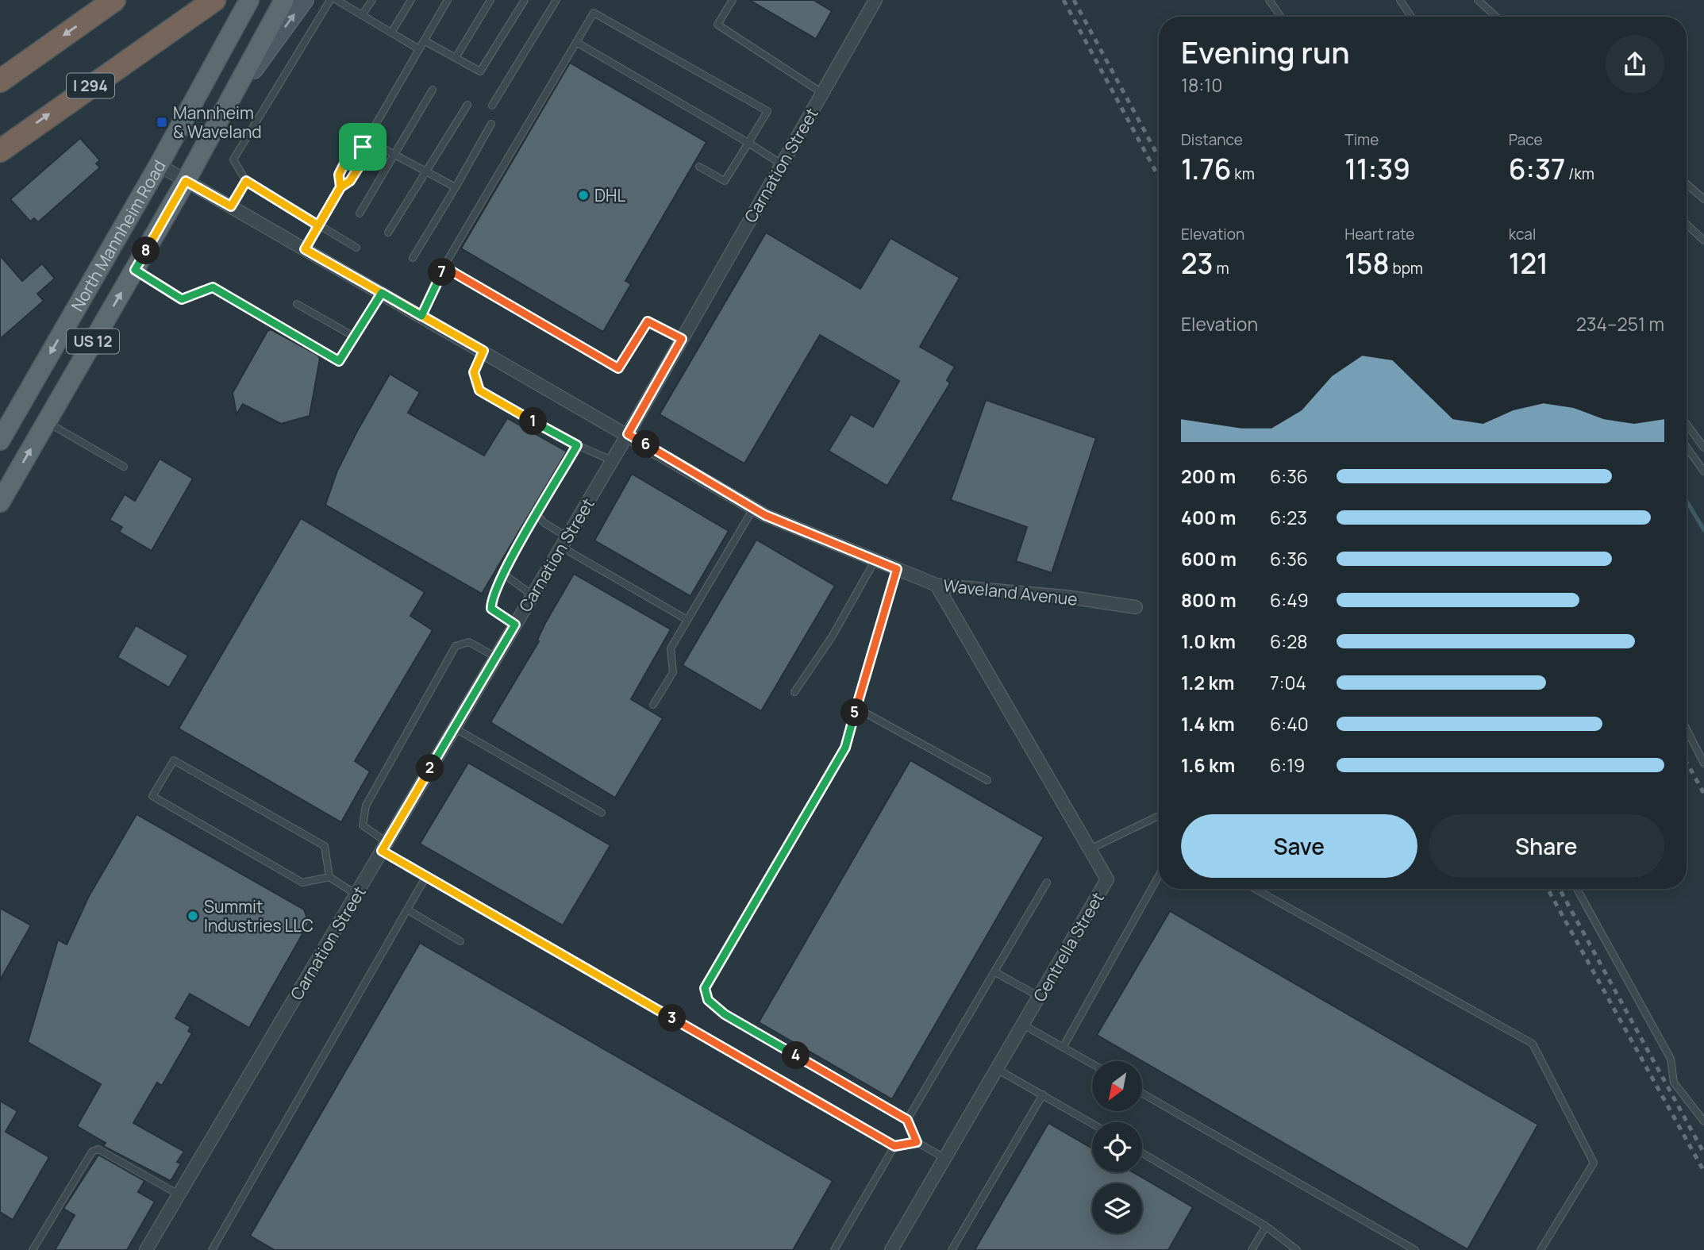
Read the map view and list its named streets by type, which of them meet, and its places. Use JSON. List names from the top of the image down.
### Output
{
  "streets": {
    "highway": ["I 294"],
    "main road": ["North Mannheim Road", "US 12"],
    "street": ["Carnation Street", "Waveland Avenue", "Centrella Street"]
  },
  "crossings": [
    ["Carnation Street", "Waveland Avenue"],
    ["North Mannheim Road", "Waveland Avenue"],
    ["Waveland Avenue", "Centrella Street"]
  ],
  "places": {
    "transit": ["Mannheim & Waveland"],
    "other": ["DHL", "Summit Industries LLC"]
  },
  "north": "bottom left",
  "page": {
    "heading": ["Evening run", "18:10"],
    "stats": [
      ["Distance", "1.76 km"],
      ["Time", "11:39"],
      ["Pace", "6:37 /km"],
      ["Elevation", "23 m"],
      ["Heart rate", "158 bpm"],
      ["kcal", "121"]
    ],
    "pins": [
      "8",
      "7",
      "1",
      "6",
      "5",
      "2",
      "3",
      "4"
    ],
    "chart": ["Elevation", "234–251 m"],
    "list": [
      {
        "name": "200 m",
        "note": "6:36"
      },
      {
        "name": "400 m",
        "note": "6:23"
      },
      {
        "name": "600 m",
        "note": "6:36"
      },
      {
        "name": "800 m",
        "note": "6:49"
      },
      {
        "name": "1.0 km",
        "note": "6:28"
      },
      {
        "name": "1.2 km",
        "note": "7:04"
      },
      {
        "name": "1.4 km",
        "note": "6:40"
      },
      {
        "name": "1.6 km",
        "note": "6:19"
      }
    ],
    "buttons": ["Save", "Share"]
  }
}
